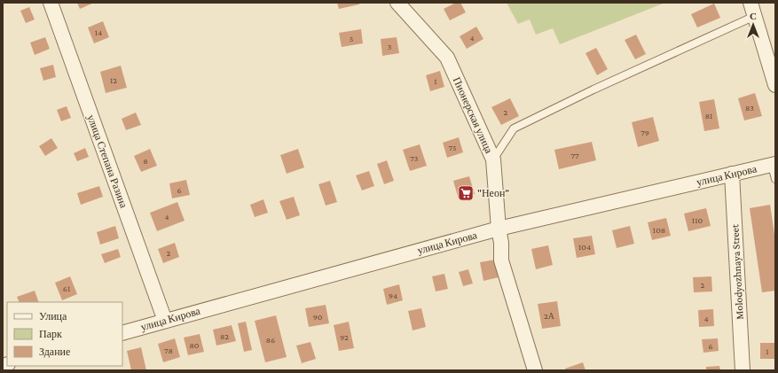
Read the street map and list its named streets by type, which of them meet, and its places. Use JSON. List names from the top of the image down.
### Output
{
  "streets": {
    "street": [
      "Пионерская улица",
      "улица Степана Разина",
      "улица Кирова",
      "Molodyozhnaya Street"
    ]
  },
  "crossings": [
    ["Пионерская улица", "улица Кирова"],
    ["улица Степана Разина", "улица Кирова"],
    ["улица Кирова", "Molodyozhnaya Street"]
  ],
  "places": {
    "supermarket": ["\"Неон\""]
  },
  "house_numbers": [
    "14",
    "4",
    "5",
    "3",
    "12",
    "1",
    "83",
    "2",
    "81",
    "79",
    "75",
    "77",
    "73",
    "8",
    "6",
    "4",
    "110",
    "108",
    "104",
    "2",
    "2",
    "61",
    "94",
    "2А",
    "90",
    "4",
    "82",
    "92",
    "86",
    "80",
    "6",
    "78",
    "1"
  ],
  "legend": ["Улица", "Парк", "Здание"],
  "north": "top"
}
